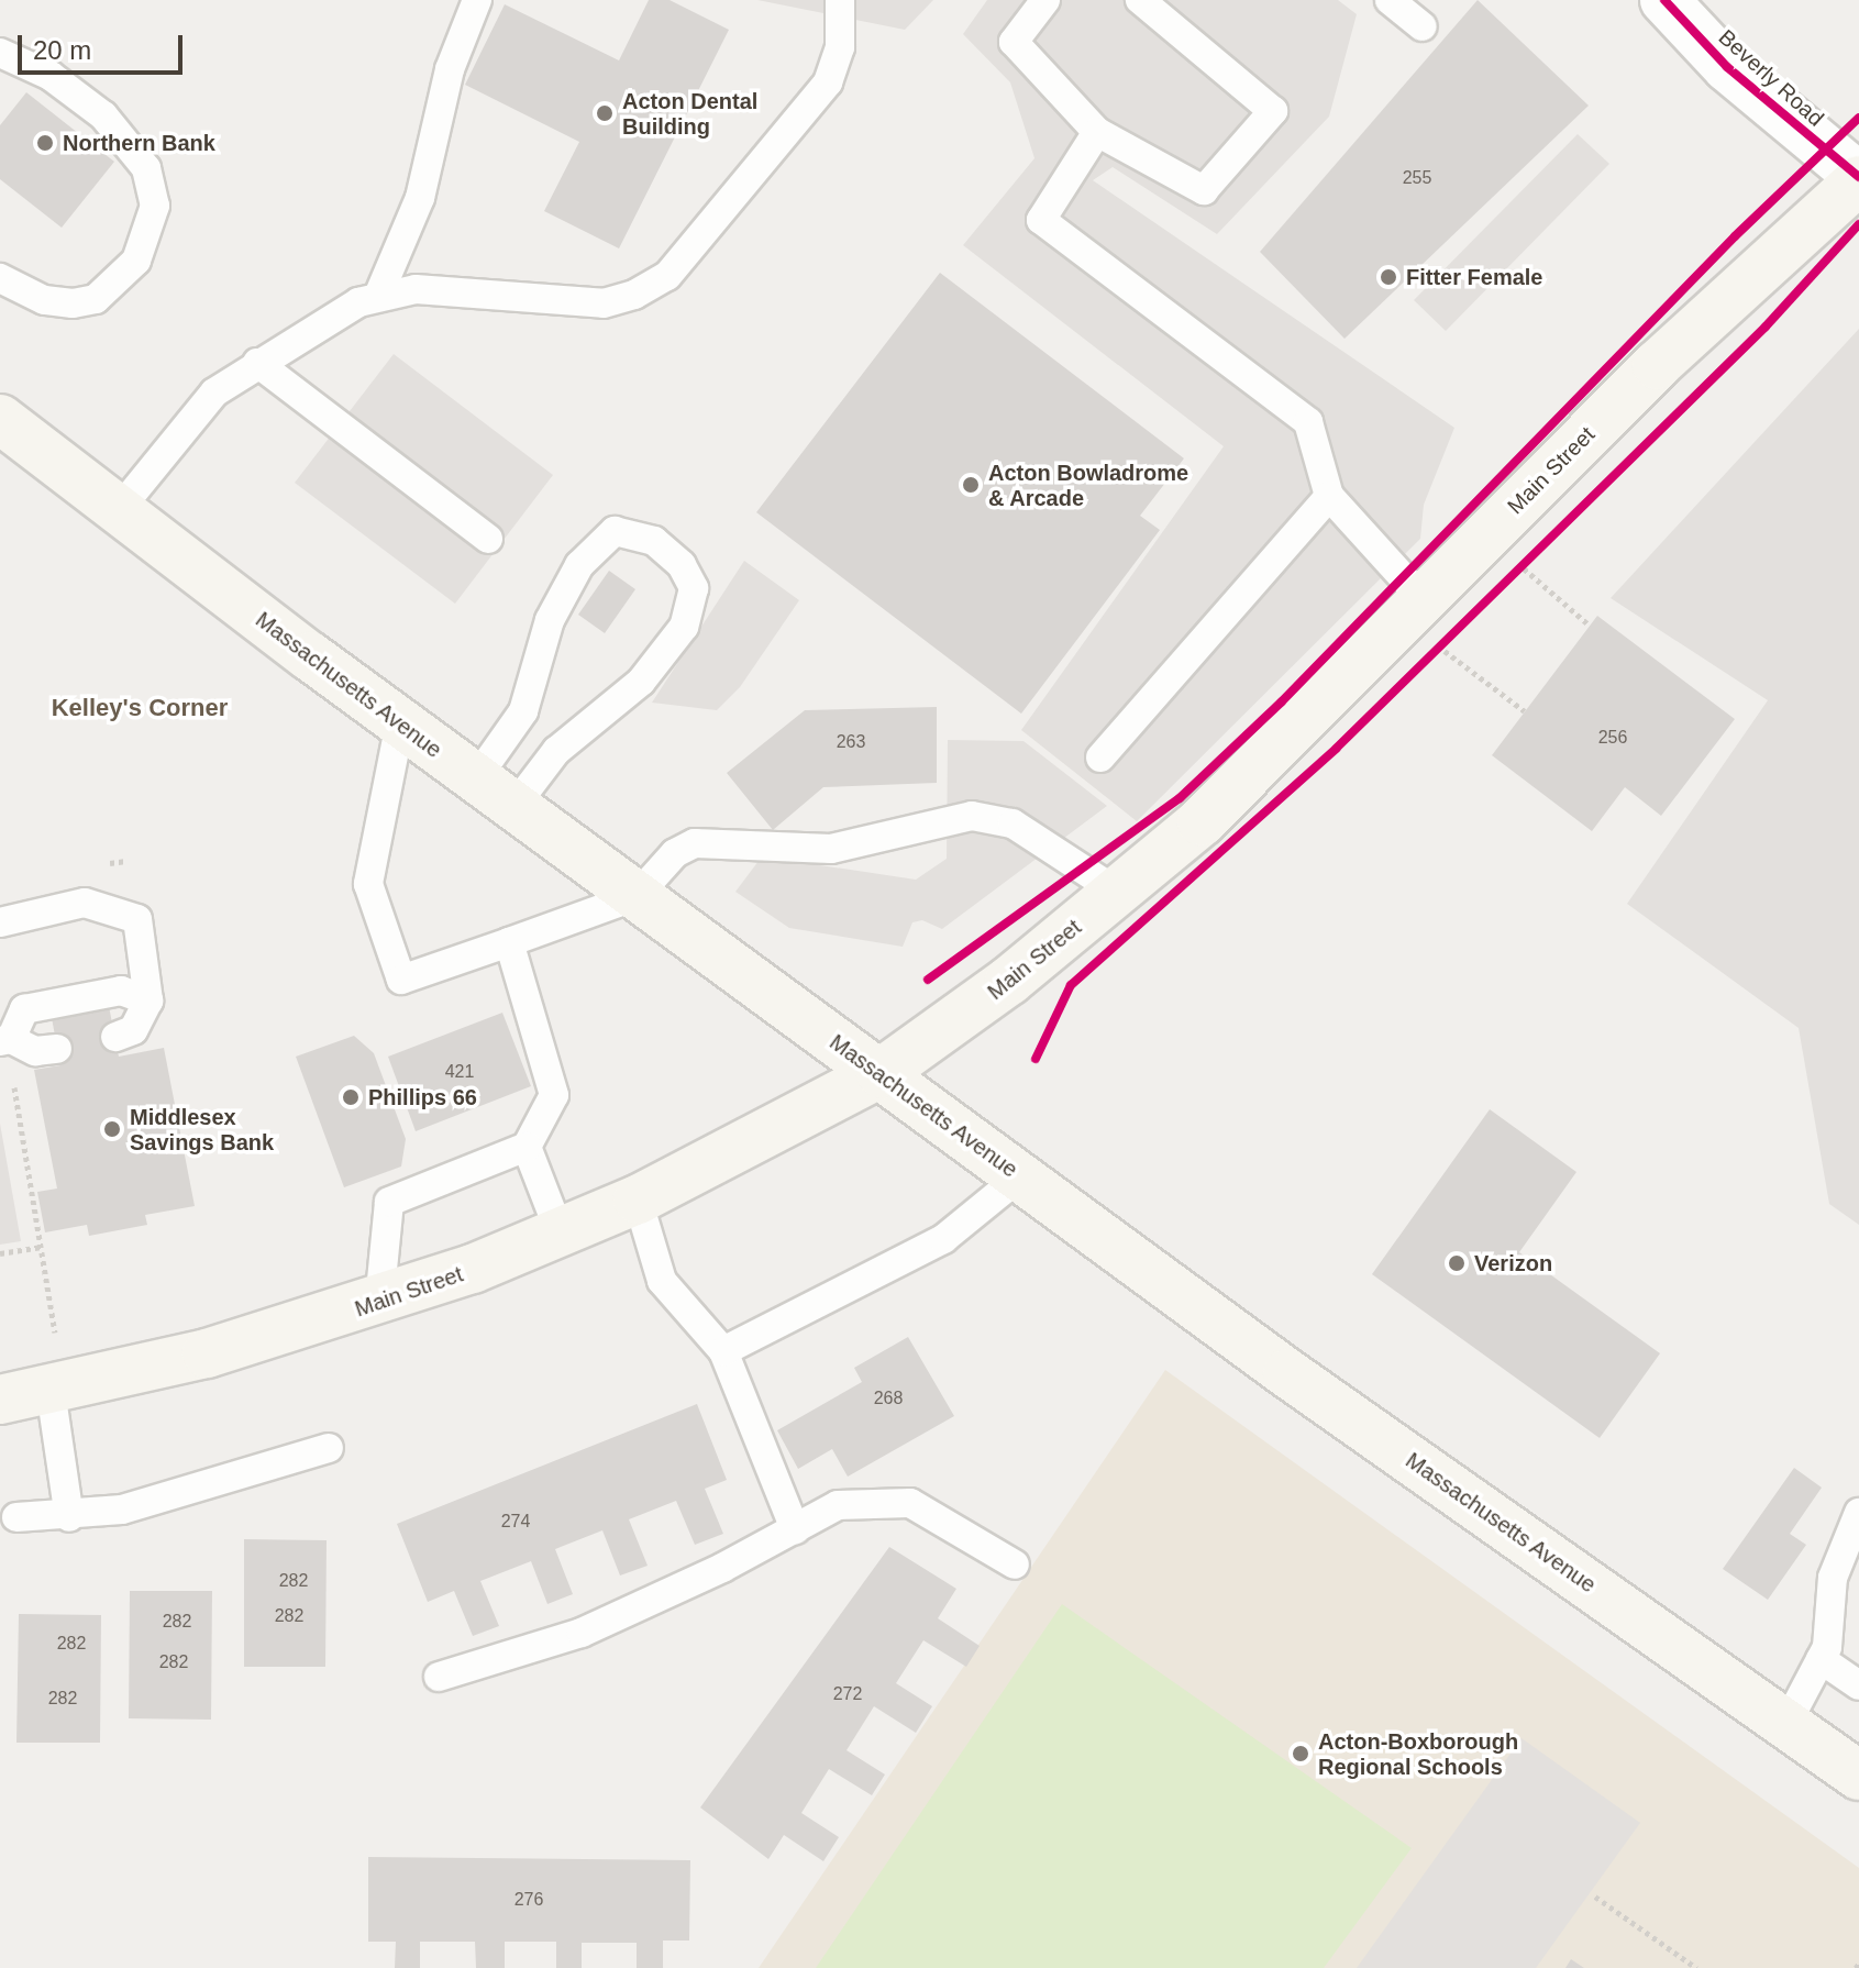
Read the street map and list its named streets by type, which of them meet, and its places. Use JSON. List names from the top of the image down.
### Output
{
  "streets": {
    "main road": ["Main Street", "Massachusetts Avenue"],
    "street": ["Beverly Road"]
  },
  "crossings": [
    ["Beverly Road", "Main Street"],
    ["Main Street", "Massachusetts Avenue"]
  ],
  "districts": ["Kelley's Corner"],
  "places": [
    "Acton Dental Building",
    "Northern Bank",
    "Fitter Female",
    "Acton Bowladrome & Arcade",
    "Phillips 66",
    "Middlesex Savings Bank",
    "Verizon",
    "Acton-Boxborough Regional Schools"
  ],
  "house_numbers": [
    "255",
    "256",
    "263",
    "421",
    "268",
    "274",
    "282",
    "282",
    "282",
    "282",
    "282",
    "272",
    "282",
    "276"
  ],
  "scale_bar": "20 m"
}
